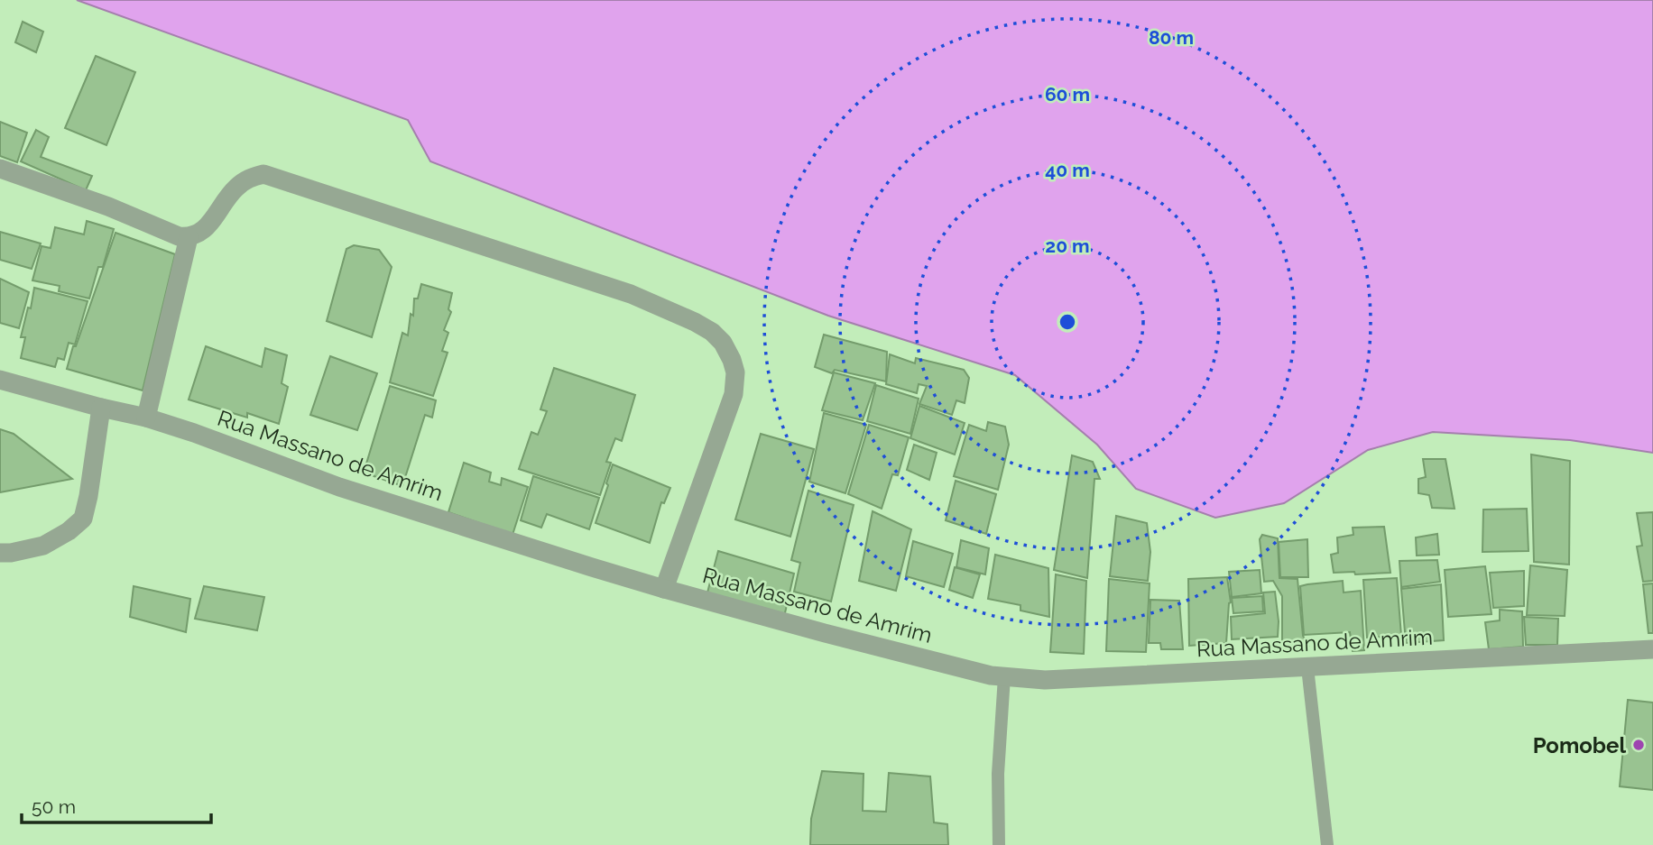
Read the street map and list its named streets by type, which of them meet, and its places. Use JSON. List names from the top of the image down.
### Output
{
  "streets": {
    "street": ["Rua Massano de Amrim"]
  },
  "places": ["Pomobel"],
  "scale_bar": "50 m",
  "rings": [
    "80 m",
    "60 m",
    "40 m",
    "20 m"
  ]
}
